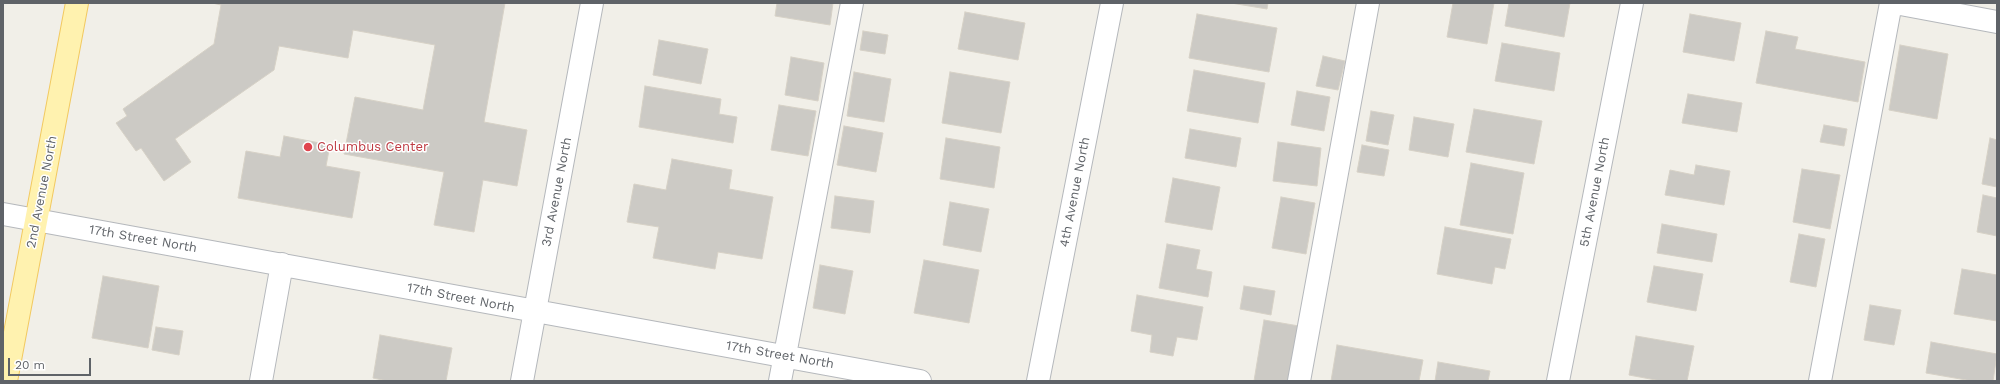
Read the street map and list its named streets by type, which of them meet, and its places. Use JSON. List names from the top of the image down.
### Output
{
  "streets": {
    "main road": ["2nd Avenue North"],
    "street": [
      "3rd Avenue North",
      "4th Avenue North",
      "5th Avenue North",
      "17th Street North"
    ]
  },
  "crossings": [
    ["2nd Avenue North", "17th Street North"],
    ["3rd Avenue North", "17th Street North"]
  ],
  "places": ["Columbus Center"],
  "scale_bar": "20 m"
}
